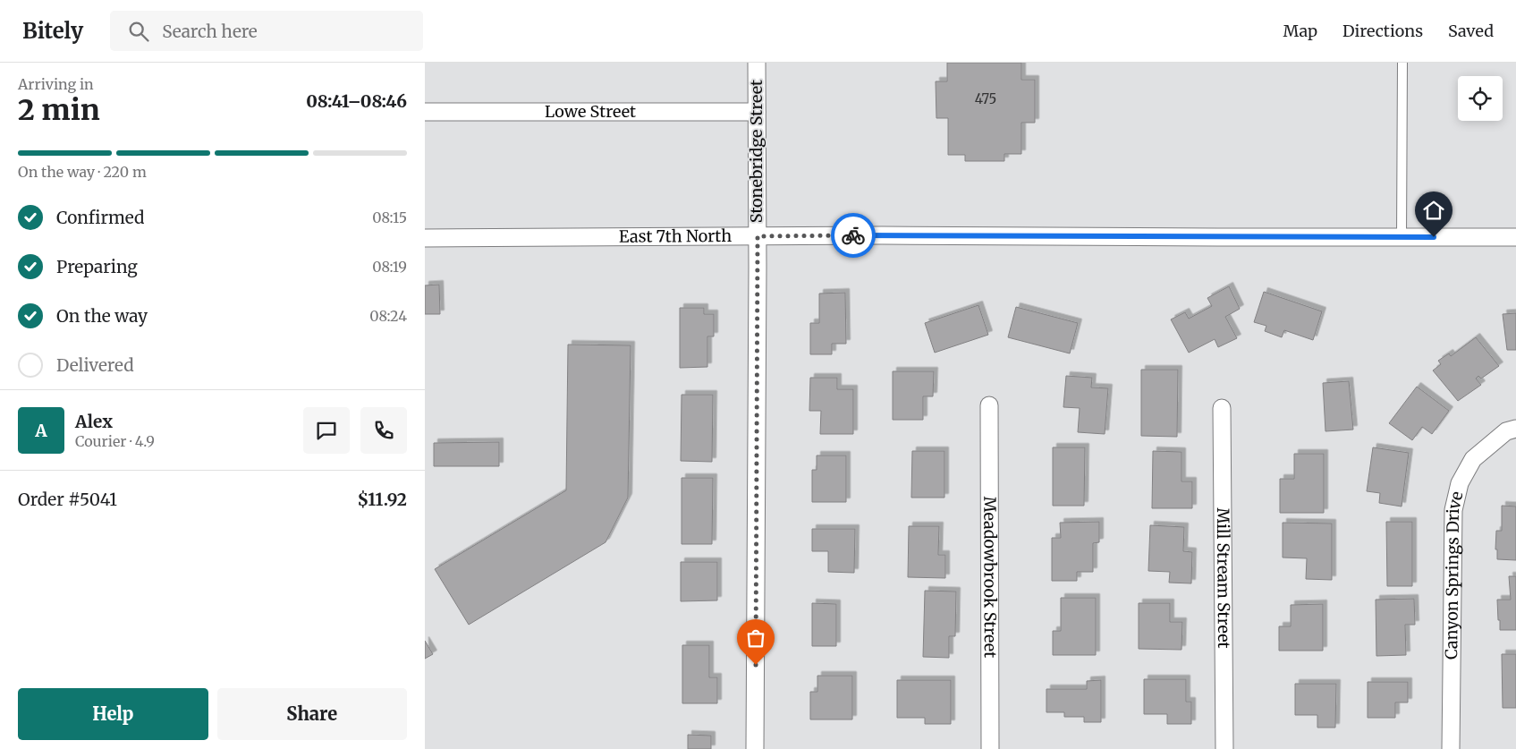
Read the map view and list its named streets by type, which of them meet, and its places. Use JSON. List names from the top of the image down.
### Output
{
  "streets": {
    "street": [
      "Lowe Street",
      "Stonebridge Street",
      "East 7th North",
      "Canyon Springs Drive",
      "Meadowbrook Street",
      "Mill Stream Street"
    ]
  },
  "crossings": [
    ["Lowe Street", "Stonebridge Street"],
    ["Stonebridge Street", "East 7th North"]
  ],
  "house_numbers": ["475"],
  "page": {
    "header": "Bitely",
    "search": "Search here",
    "nav": ["Map", "Directions", "Saved"],
    "heading": ["2 min", "Arriving in", "08:41–08:46"],
    "panel": [
      "Alex",
      "Courier · 4.9",
      "Order #5041",
      "$11.92"
    ],
    "bar": "On the way · 220 m",
    "list": [
      ["Confirmed", "08:15"],
      ["Preparing", "08:19"],
      ["On the way", "08:24"],
      "Delivered"
    ],
    "round": "A",
    "buttons": ["Help", "Share"]
  }
}
